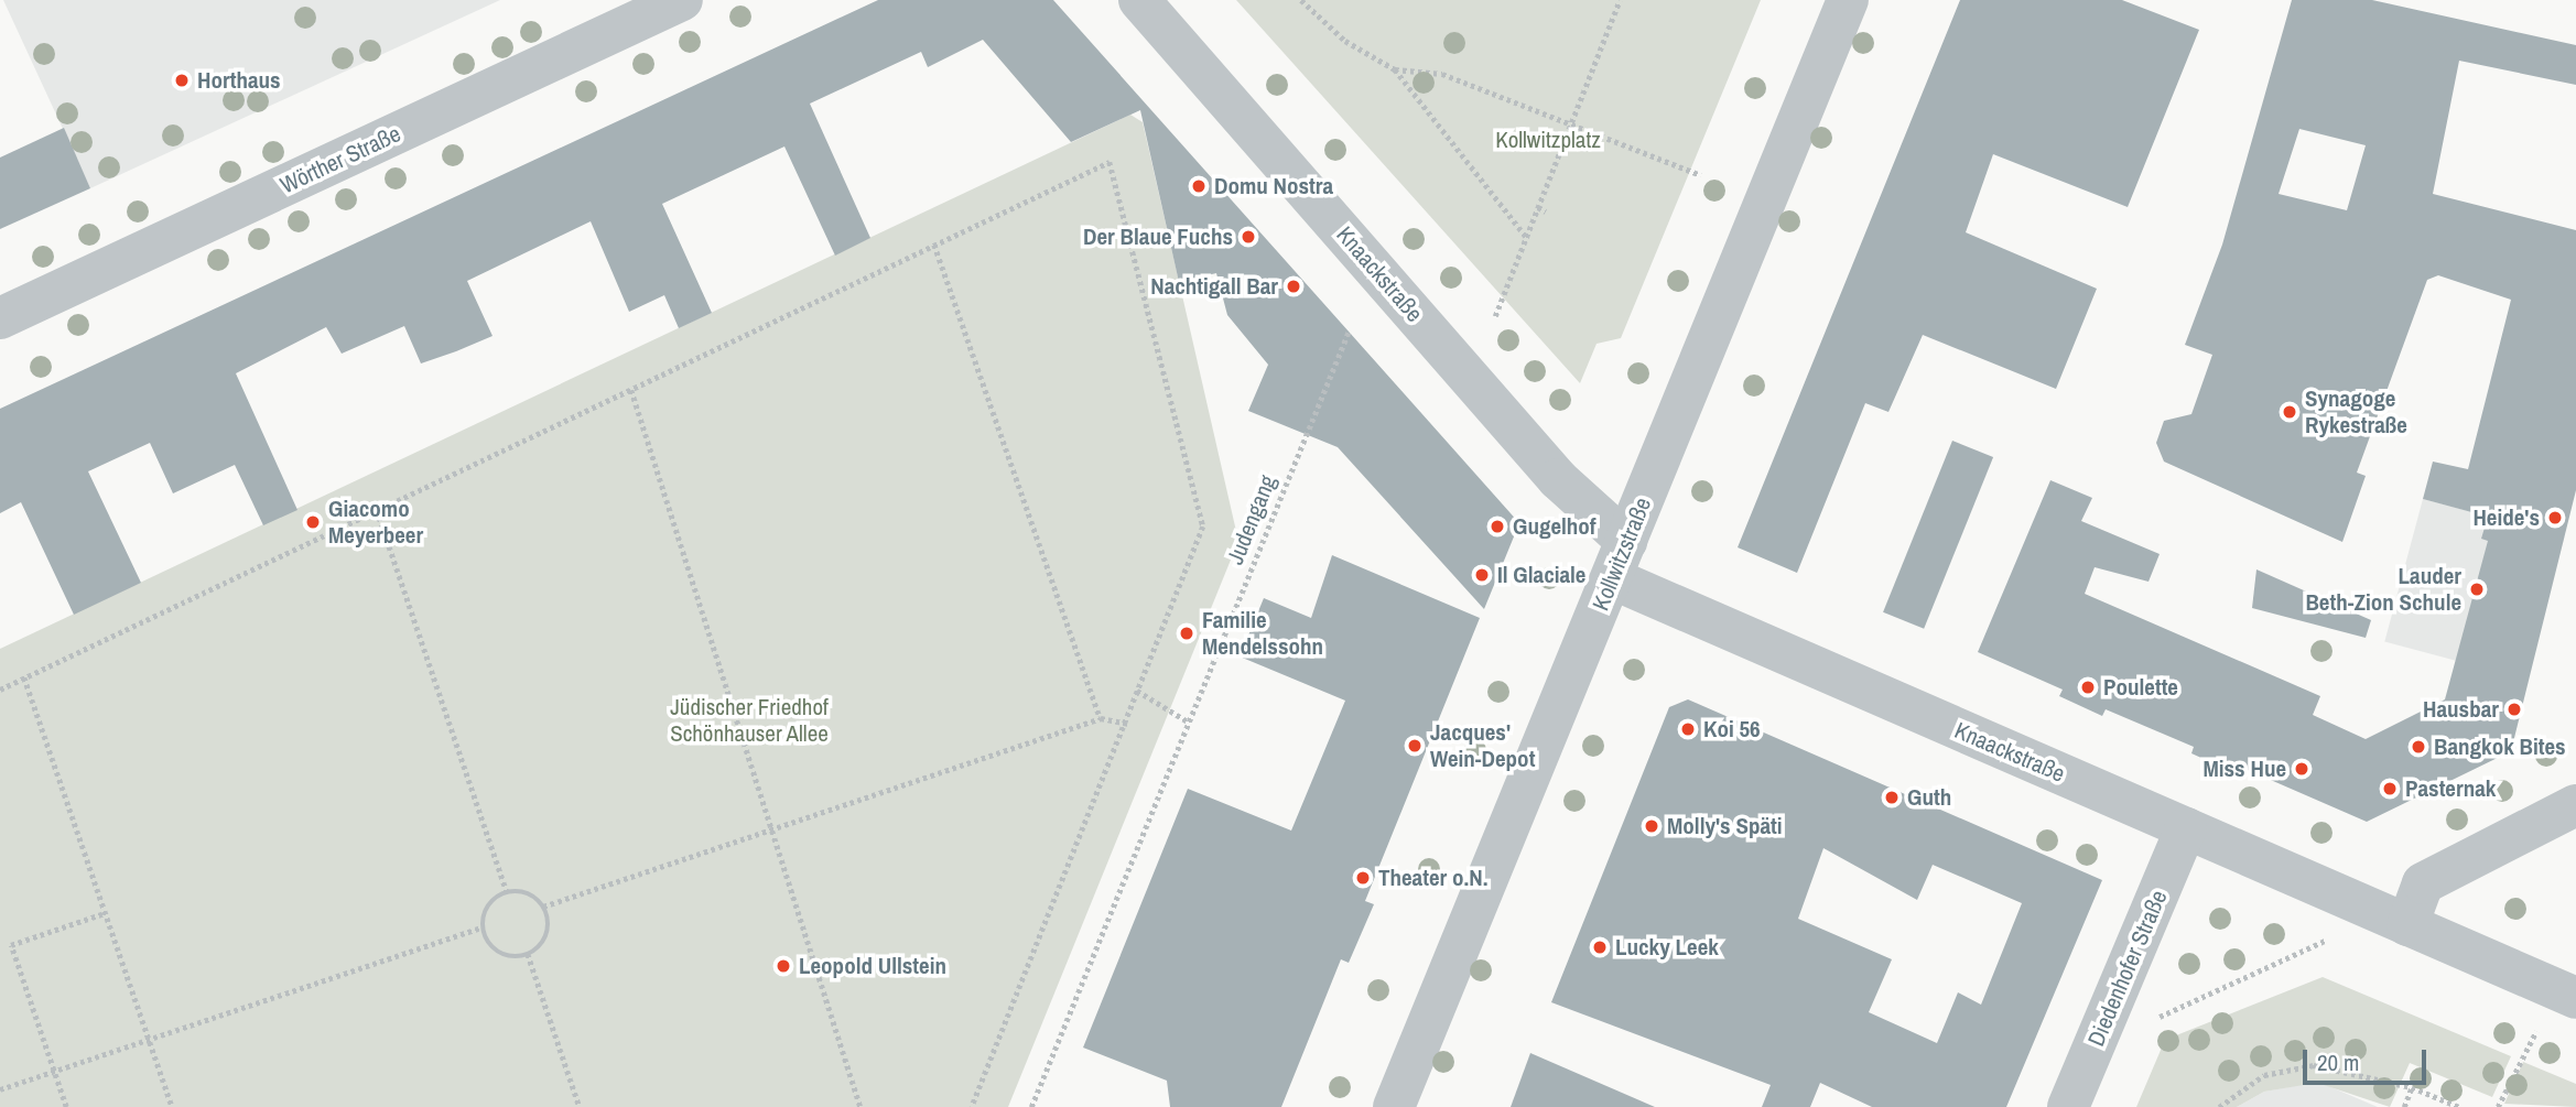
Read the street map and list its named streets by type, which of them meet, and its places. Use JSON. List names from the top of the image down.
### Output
{
  "streets": {
    "street": [
      "Wörther Straße",
      "Knaackstraße",
      "Kollwitzstraße",
      "Diedenhofer Straße"
    ],
    "path": ["Judengang"]
  },
  "crossings": [
    ["Knaackstraße", "Kollwitzstraße"],
    ["Knaackstraße", "Diedenhofer Straße"]
  ],
  "parks": ["Kollwitzplatz", "Jüdischer Friedhof Schönhauser Allee"],
  "places": [
    "Horthaus",
    "Domu Nostra",
    "Der Blaue Fuchs",
    "Nachtigall Bar",
    "Synagoge Rykestraße",
    "Heide's",
    "Giacomo Meyerbeer",
    "Gugelhof",
    "Il Glaciale",
    "Lauder Beth-Zion Schule",
    "Familie Mendelssohn",
    "Poulette",
    "Hausbar",
    "Koi 56",
    "Jacques' Wein-Depot",
    "Bangkok Bites",
    "Miss Hue",
    "Pasternak",
    "Guth",
    "Molly's Späti",
    "Theater o.N.",
    "Lucky Leek",
    "Leopold Ullstein"
  ],
  "scale_bar": "20 m"
}
